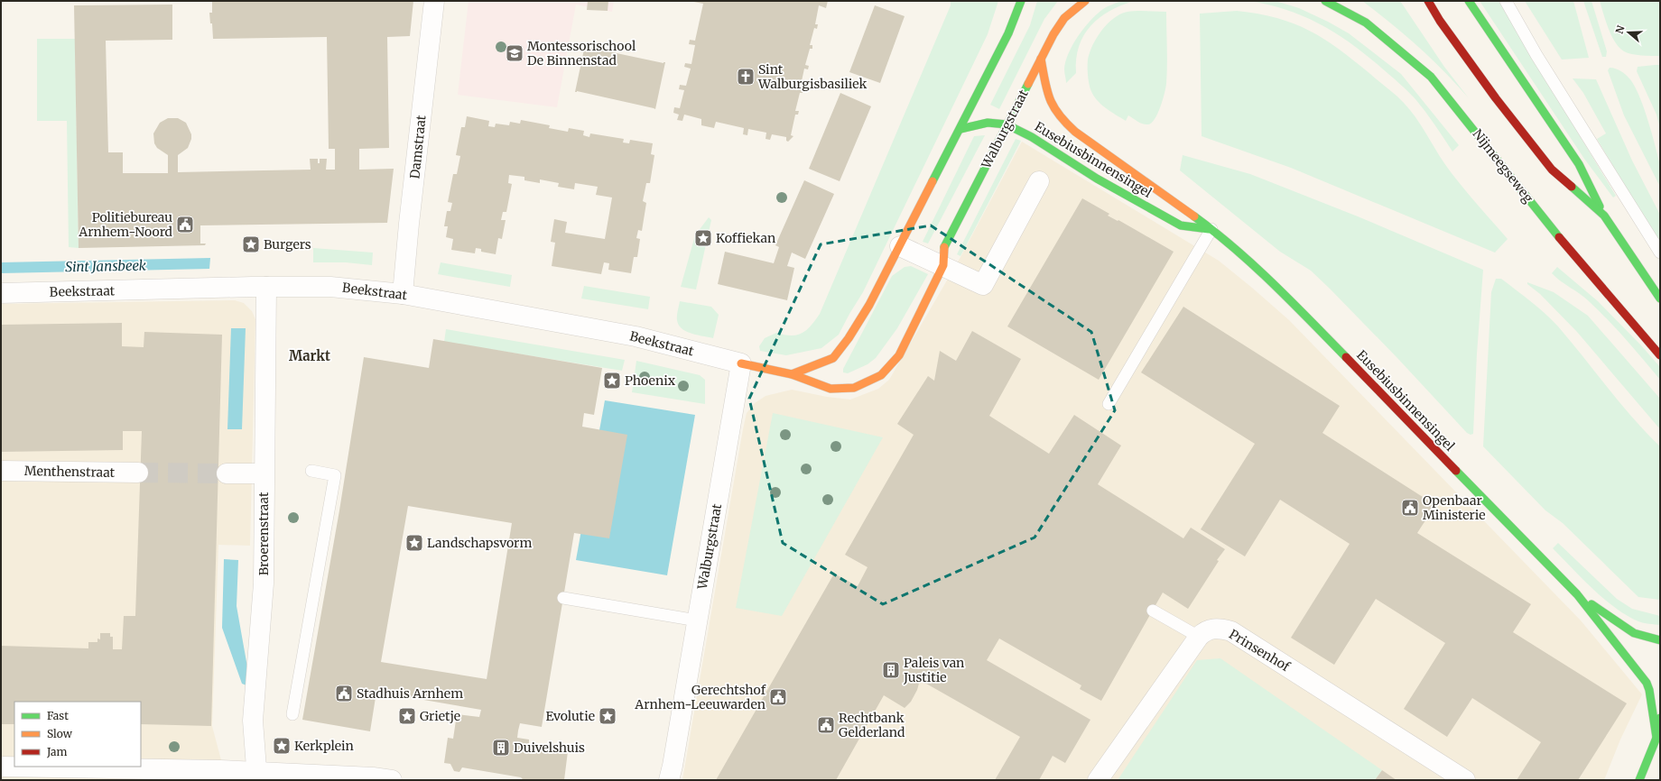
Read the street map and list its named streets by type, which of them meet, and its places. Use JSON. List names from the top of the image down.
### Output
{
  "streets": {
    "street": [
      "Walburgstraat",
      "Damstraat",
      "Eusebiusbinnensingel",
      "Nijmeegseweg",
      "Beekstraat",
      "Menthenstraat",
      "Broerenstraat",
      "Prinsenhof"
    ]
  },
  "crossings": [
    ["Walburgstraat", "Eusebiusbinnensingel"],
    ["Walburgstraat", "Beekstraat"],
    ["Damstraat", "Beekstraat"],
    ["Beekstraat", "Broerenstraat"]
  ],
  "districts": ["Markt"],
  "water": ["Sint Jansbeek"],
  "places": {
    "school or university": ["Montessorischool De Binnenstad"],
    "church": ["Sint Walburgisbasiliek"],
    "public building": [
      "Politiebureau Arnhem-Noord",
      "Openbaar Ministerie",
      "Stadhuis Arnhem",
      "Gerechtshof Arnhem-Leeuwarden",
      "Rechtbank Gelderland"
    ],
    "place": [
      "Koffiekan",
      "Burgers",
      "Phoenix",
      "Landschapsvorm",
      "Grietje",
      "Evolutie",
      "Kerkplein"
    ],
    "building": ["Paleis van Justitie", "Duivelshuis"]
  },
  "legend": ["Fast", "Slow", "Jam"],
  "north": "left"
}
